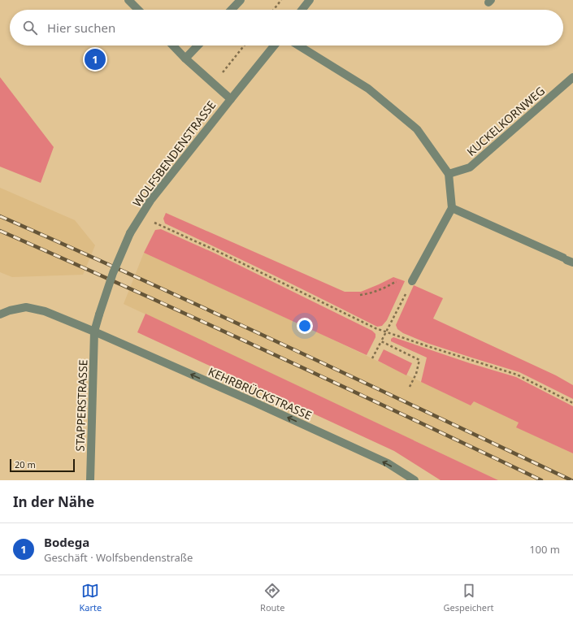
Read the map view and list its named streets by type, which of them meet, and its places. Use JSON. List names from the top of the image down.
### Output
{
  "streets": {
    "street": [
      "KUCKELKORNWEG",
      "WOLFSBENDENSTRASSE",
      "KEHRBRÜCKSTRASSE",
      "STAPPERSTRASSE"
    ]
  },
  "crossings": [
    ["WOLFSBENDENSTRASSE", "KEHRBRÜCKSTRASSE"],
    ["WOLFSBENDENSTRASSE", "STAPPERSTRASSE"],
    ["KEHRBRÜCKSTRASSE", "STAPPERSTRASSE"]
  ],
  "one_way": ["KEHRBRÜCKSTRASSE"],
  "scale_bar": "20 m",
  "page": {
    "search": "Hier suchen",
    "pins": "1",
    "scale": "20 m",
    "heading": "In der Nähe",
    "list": [
      {
        "mark": "1",
        "name": "Bodega",
        "note": "Geschäft · Wolfsbendenstraße",
        "value": "100 m"
      }
    ],
    "nav": ["Karte", "Route", "Gespeichert"]
  }
}
